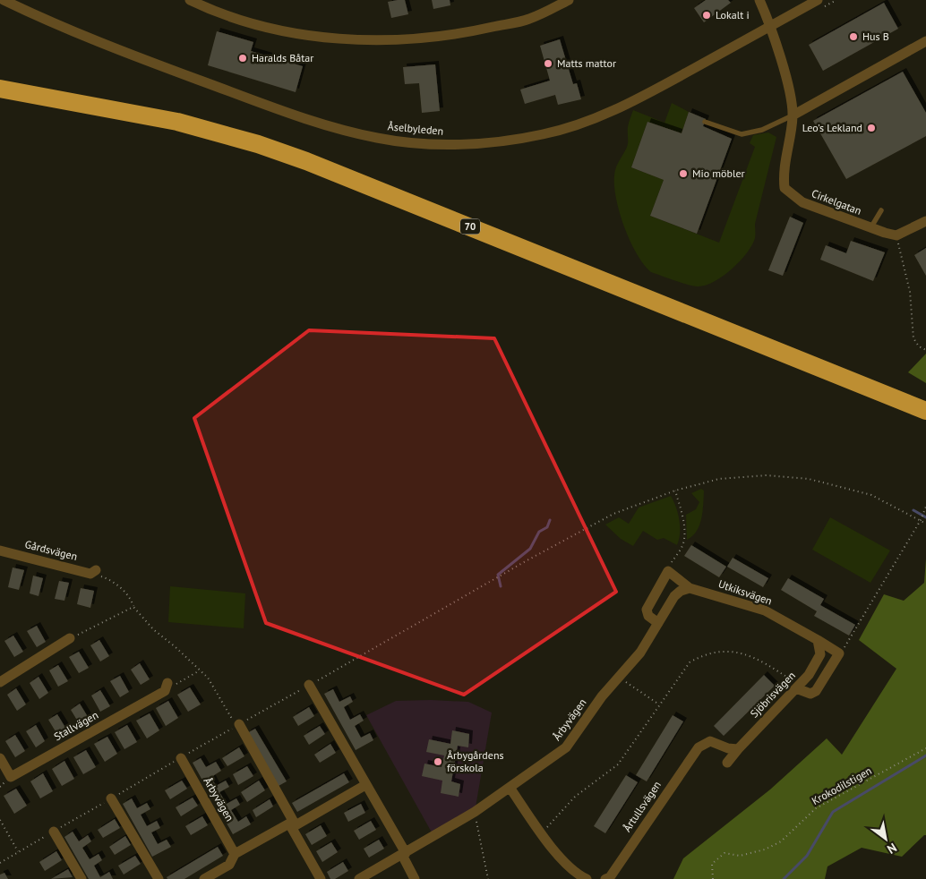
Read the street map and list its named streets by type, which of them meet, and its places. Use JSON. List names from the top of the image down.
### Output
{
  "streets": {
    "highway": ["70"],
    "street": [
      "Åselbyleden",
      "Cirkelgatan",
      "Gårdsvägen",
      "Utkiksvägen",
      "Sjöbrisvägen",
      "Årbyvägen",
      "Stallvägen",
      "Årtullsvägen"
    ],
    "path": ["Krokodilstigen"]
  },
  "crossings": [
    ["Åselbyleden", "Cirkelgatan"],
    ["Utkiksvägen", "Sjöbrisvägen"],
    ["Utkiksvägen", "Årbyvägen"],
    ["Sjöbrisvägen", "Årtullsvägen"]
  ],
  "places": [
    "Lokalt i",
    "Hus B",
    "Haralds Båtar",
    "Matts mattor",
    "Leo's Lekland",
    "Mio möbler",
    "Årbygårdens förskola"
  ],
  "north": "bottom right"
}
